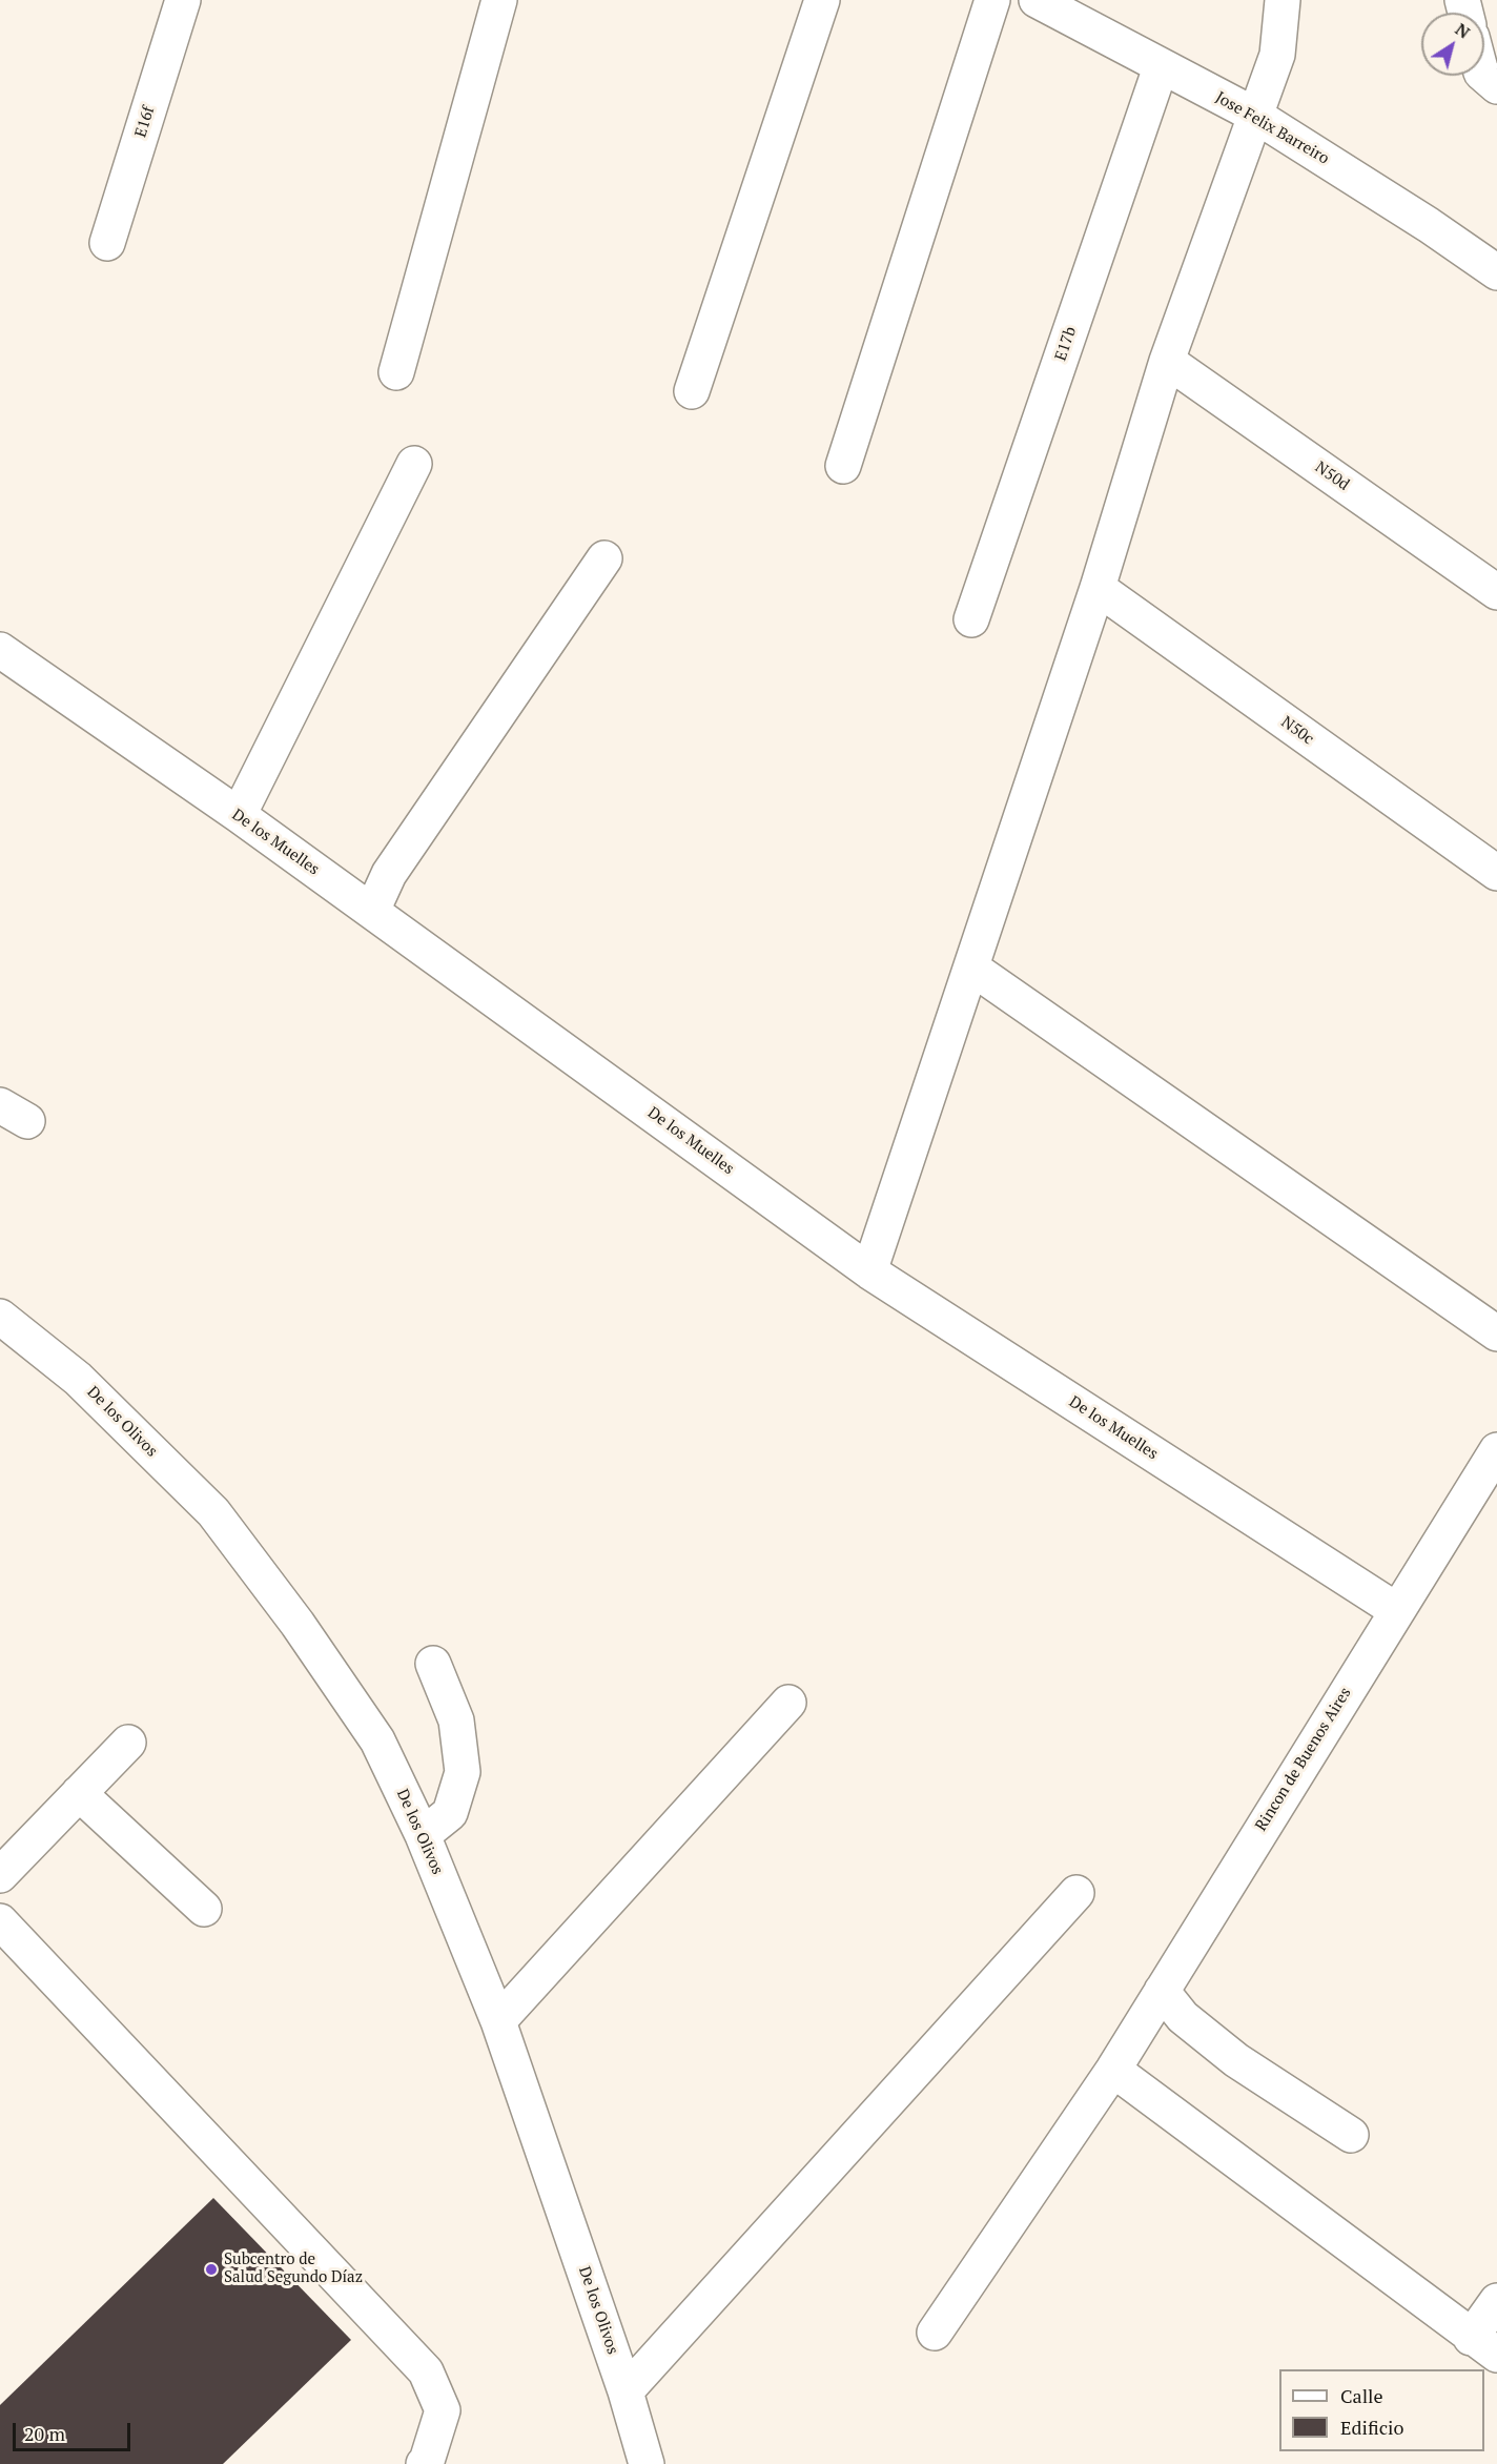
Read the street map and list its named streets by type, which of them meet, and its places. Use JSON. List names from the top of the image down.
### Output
{
  "streets": {
    "street": [
      "E16f",
      "Jose Felix Barreiro",
      "E17b",
      "N50d",
      "N50c",
      "De los Muelles",
      "De los Olivos",
      "Rincon de Buenos Aires"
    ]
  },
  "crossings": [
    ["Jose Felix Barreiro", "E17b"],
    ["De los Muelles", "Rincon de Buenos Aires"]
  ],
  "places": ["Subcentro de Salud Segundo Díaz"],
  "legend": ["Calle", "Edificio"],
  "scale_bar": "20 m",
  "north": "top right"
}
